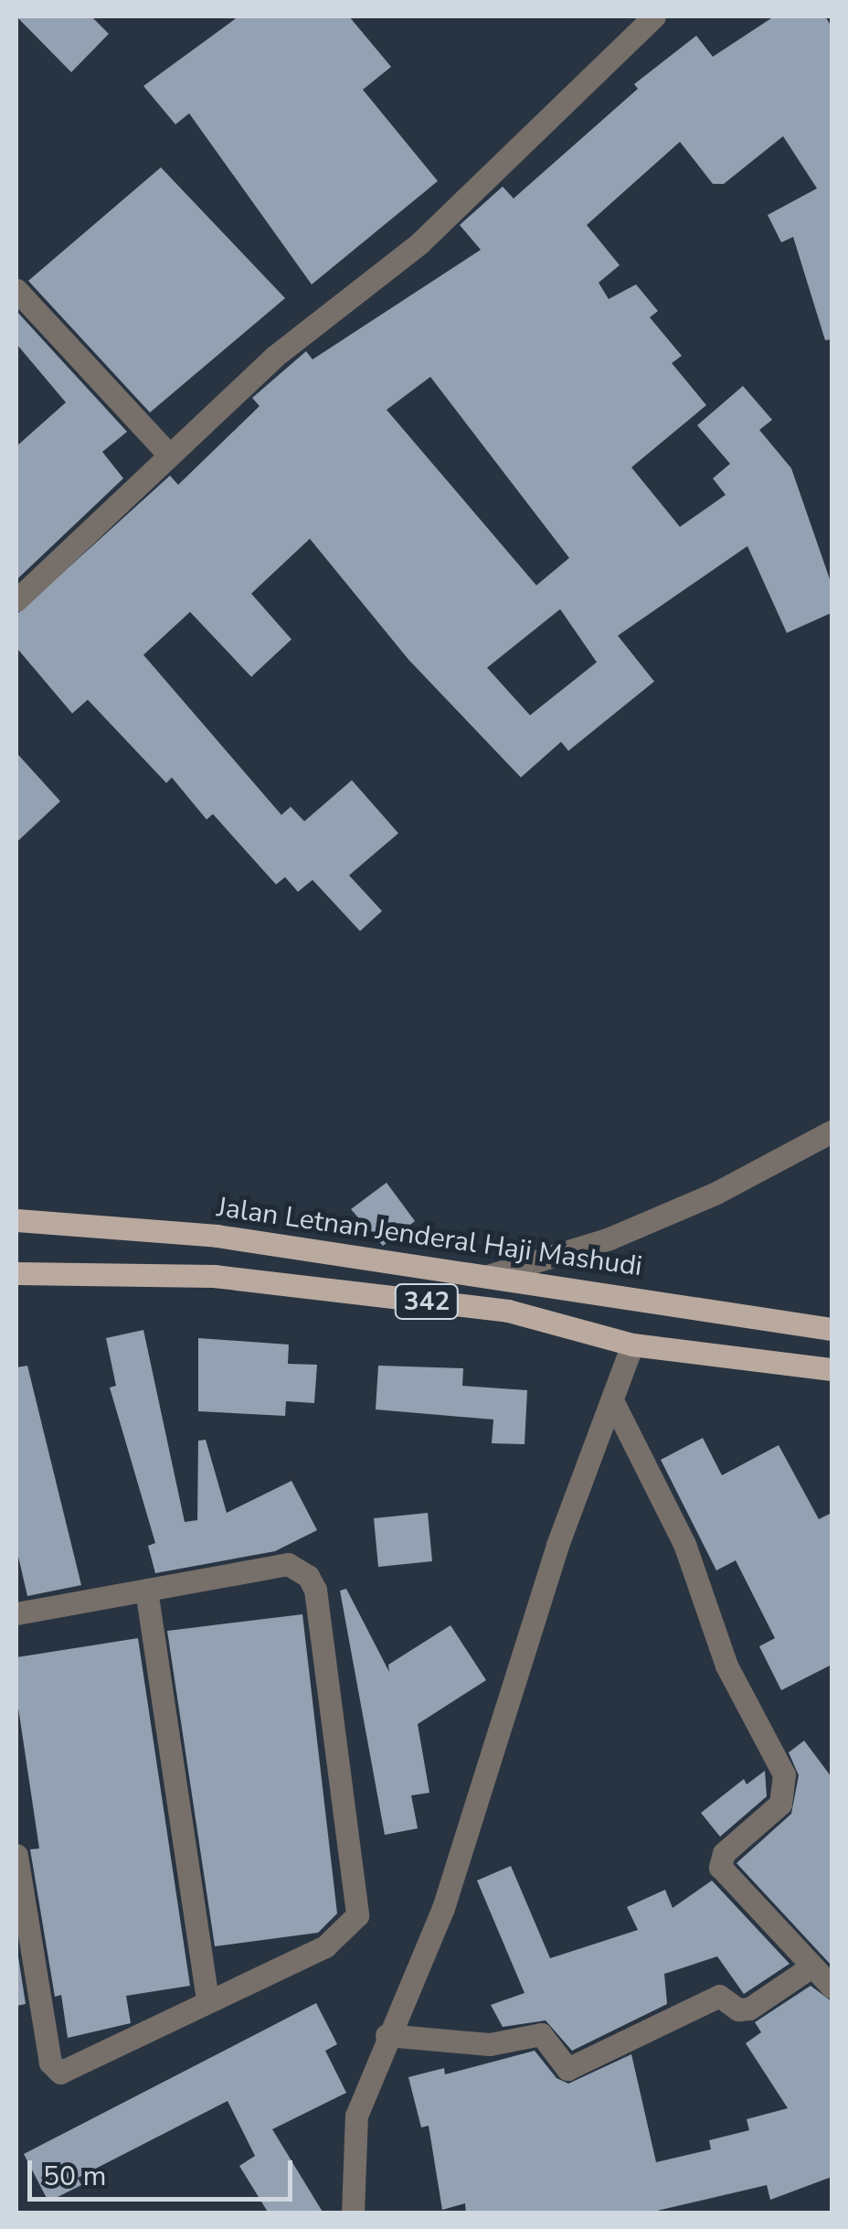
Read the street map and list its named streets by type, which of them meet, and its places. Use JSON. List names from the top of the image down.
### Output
{
  "streets": {
    "main road": ["Jalan Letnan Jenderal Haji Mashudi", "342"]
  },
  "scale_bar": "50 m"
}
